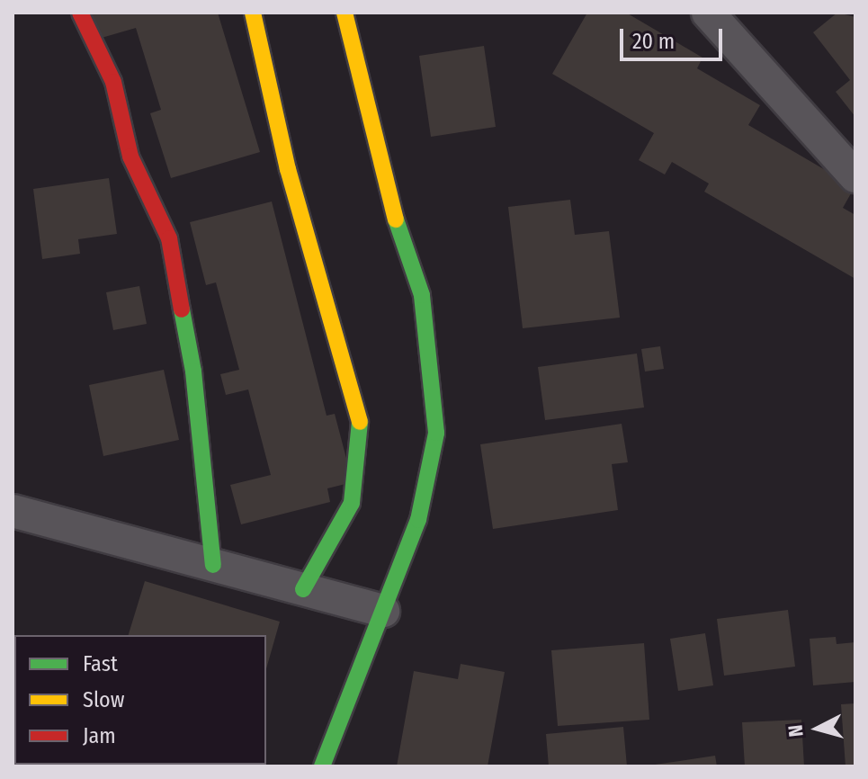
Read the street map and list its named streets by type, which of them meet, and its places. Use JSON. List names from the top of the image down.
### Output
{
  "legend": ["Fast", "Slow", "Jam"],
  "scale_bar": "20 m",
  "north": "left"
}
